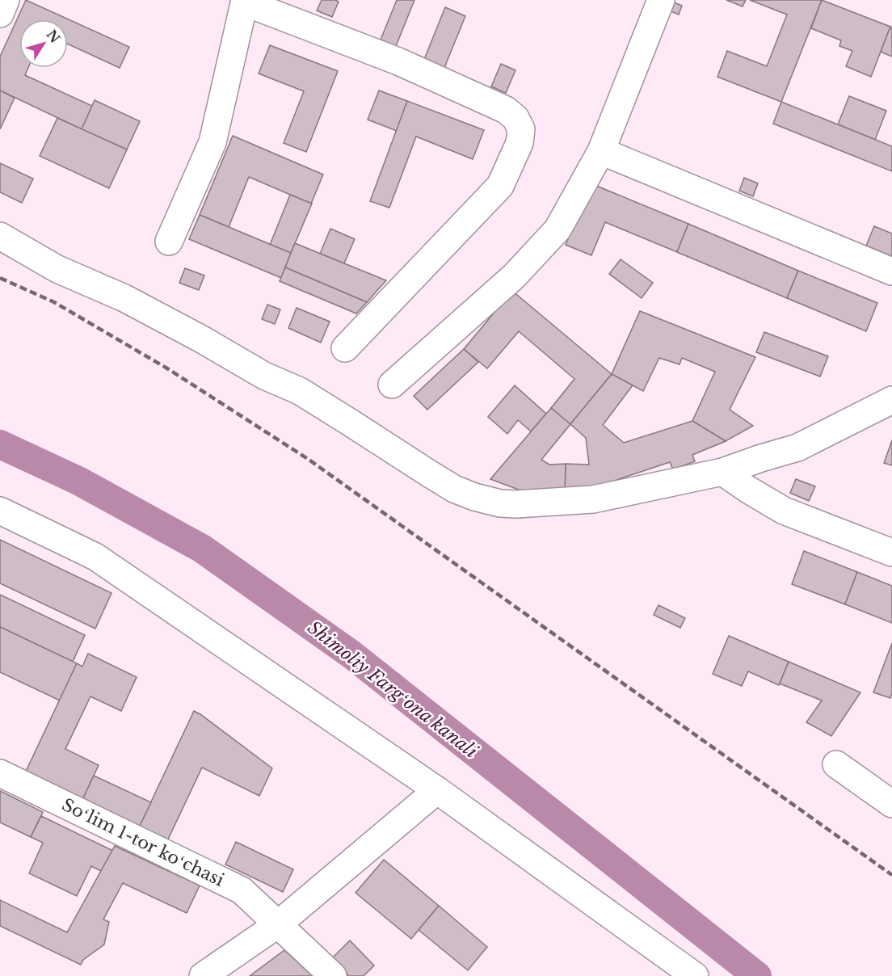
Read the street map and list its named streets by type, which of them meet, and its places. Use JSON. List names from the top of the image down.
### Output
{
  "streets": {
    "street": ["Soʻlim 1-tor koʻchasi"]
  },
  "water": ["Shimoliy Fargʻona kanali"],
  "north": "top right"
}
